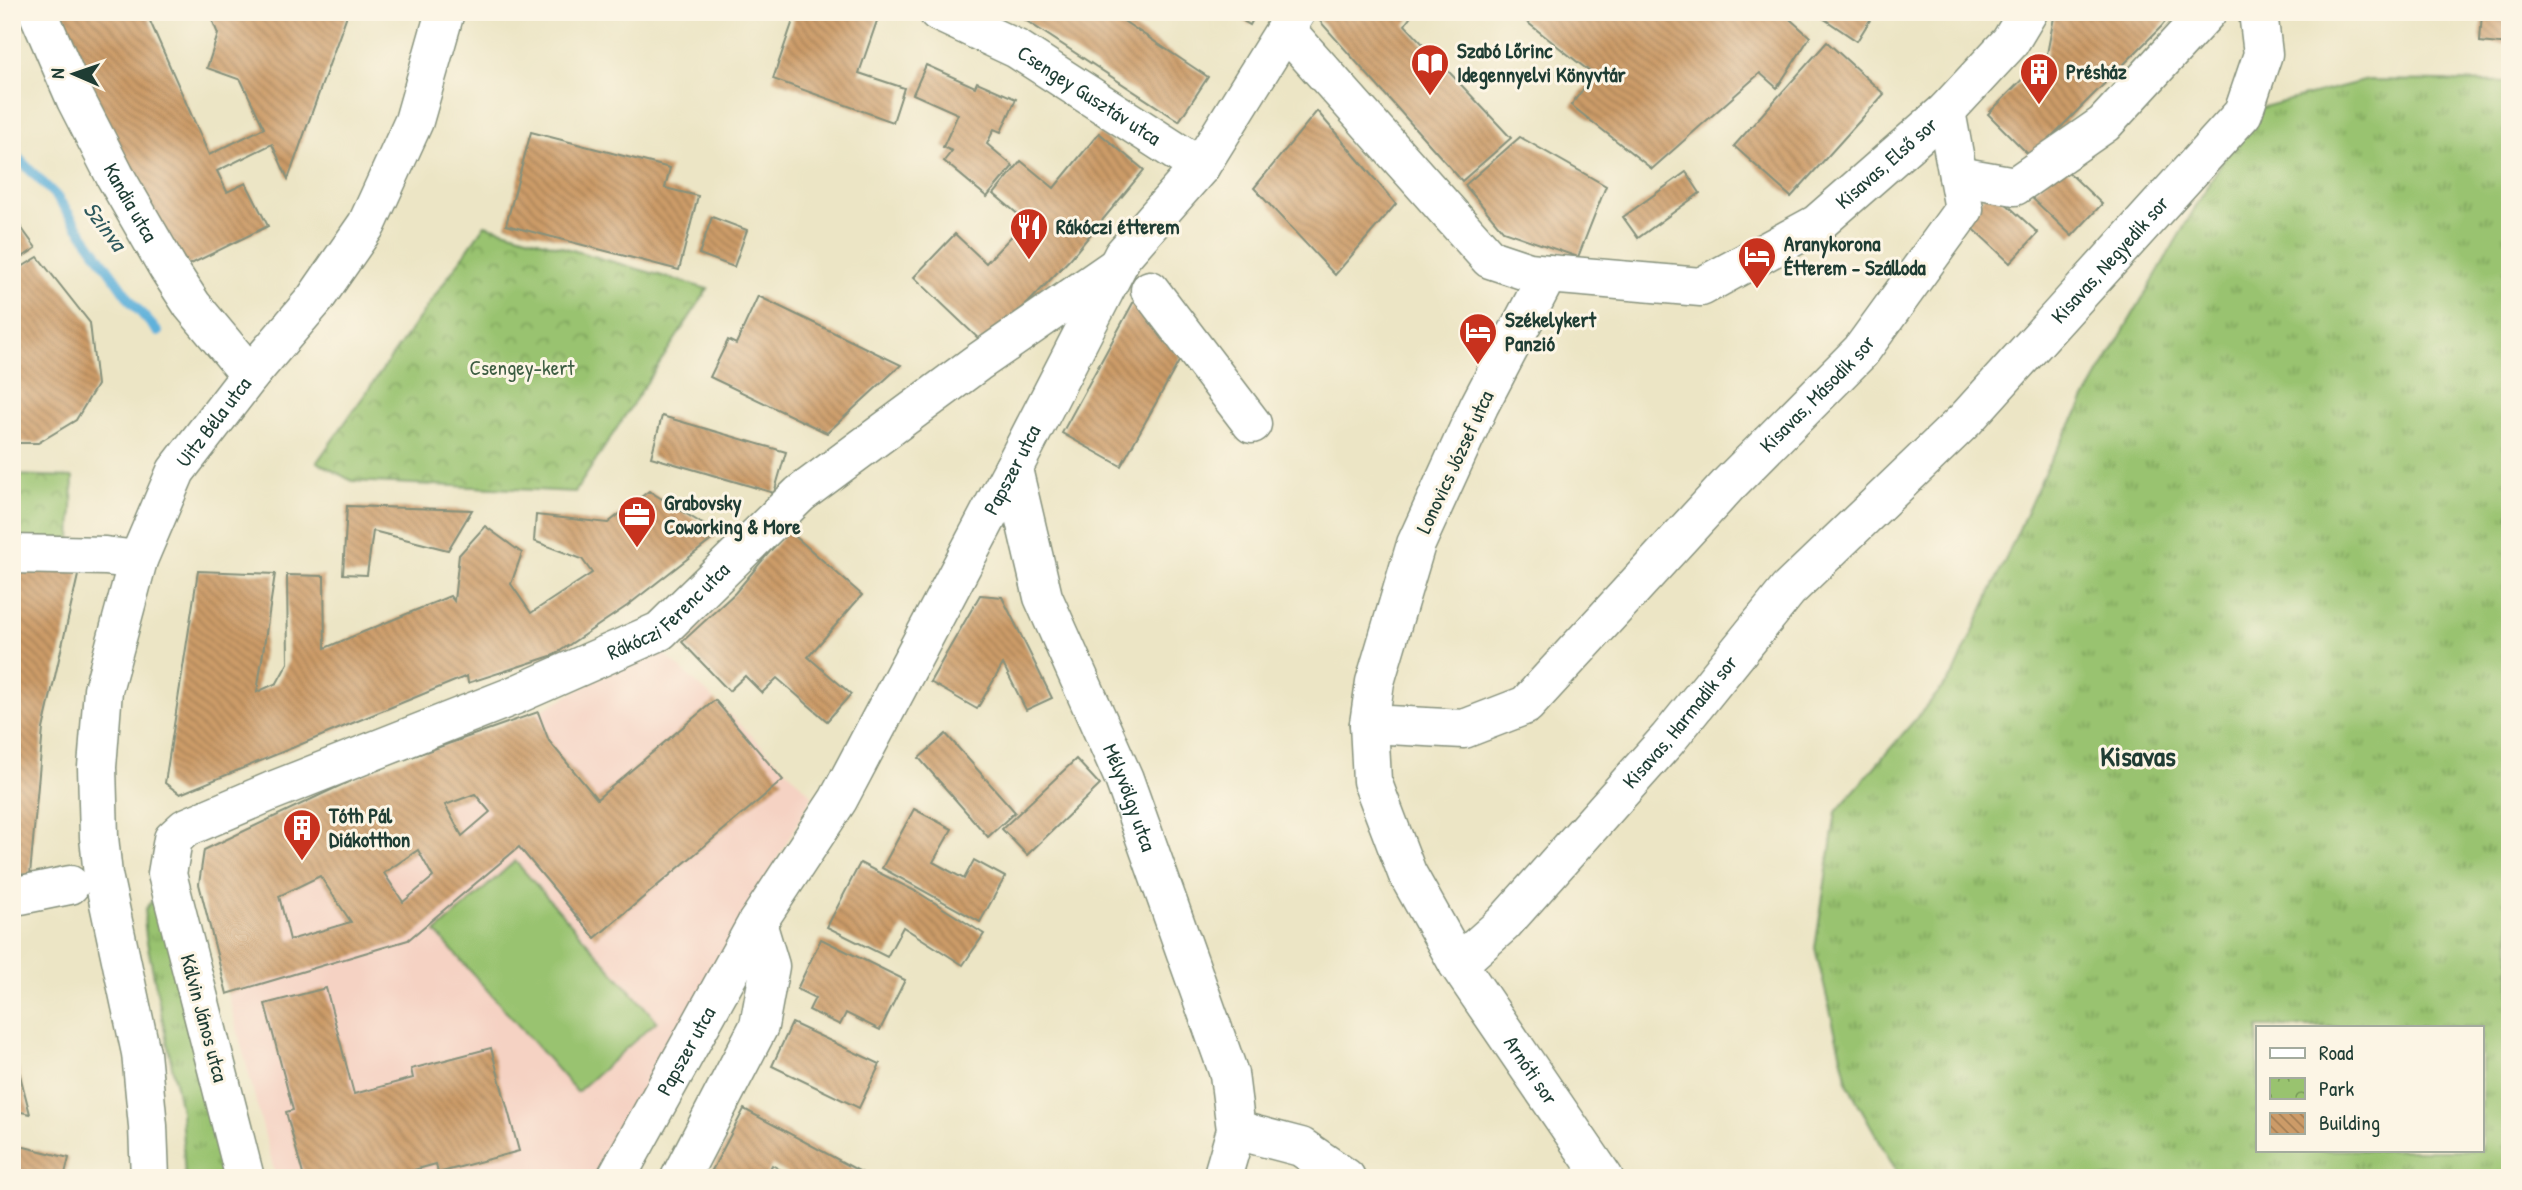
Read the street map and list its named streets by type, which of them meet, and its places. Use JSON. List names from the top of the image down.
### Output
{
  "streets": {
    "street": [
      "Csengey Gusztáv utca",
      "Kisavas, Első sor",
      "Kandia utca",
      "Kisavas, Negyedik sor",
      "Kisavas, Második sor",
      "Uitz Béla utca",
      "Lonovics József utca",
      "Papszer utca",
      "Rákóczi Ferenc utca",
      "Kisavas, Harmadik sor",
      "Mélyvölgy utca",
      "Kálvin János utca",
      "Arnóti sor"
    ]
  },
  "crossings": [
    ["Csengey Gusztáv utca", "Papszer utca"],
    ["Kisavas, Első sor", "Kisavas, Második sor"],
    ["Kisavas, Első sor", "Lonovics József utca"],
    ["Kandia utca", "Uitz Béla utca"],
    ["Kisavas, Negyedik sor", "Kisavas, Harmadik sor"],
    ["Kisavas, Második sor", "Lonovics József utca"],
    ["Lonovics József utca", "Kisavas, Harmadik sor"],
    ["Lonovics József utca", "Arnóti sor"],
    ["Papszer utca", "Rákóczi Ferenc utca"],
    ["Papszer utca", "Mélyvölgy utca"],
    ["Rákóczi Ferenc utca", "Kálvin János utca"],
    ["Kisavas, Harmadik sor", "Arnóti sor"]
  ],
  "districts": ["Kisavas"],
  "water": ["Szinva"],
  "parks": ["Csengey-kert"],
  "places": {
    "library": ["Szabó Lőrinc Idegennyelvi Könyvtár"],
    "building": ["Présház", "Tóth Pál Diákotthon"],
    "restaurant": ["Rákóczi étterem"],
    "hotel": ["Aranykorona Étterem - Szálloda", "Székelykert Panzió"],
    "office": ["Grabovsky Coworking & More"]
  },
  "legend": ["Road", "Park", "Building"],
  "north": "left"
}
